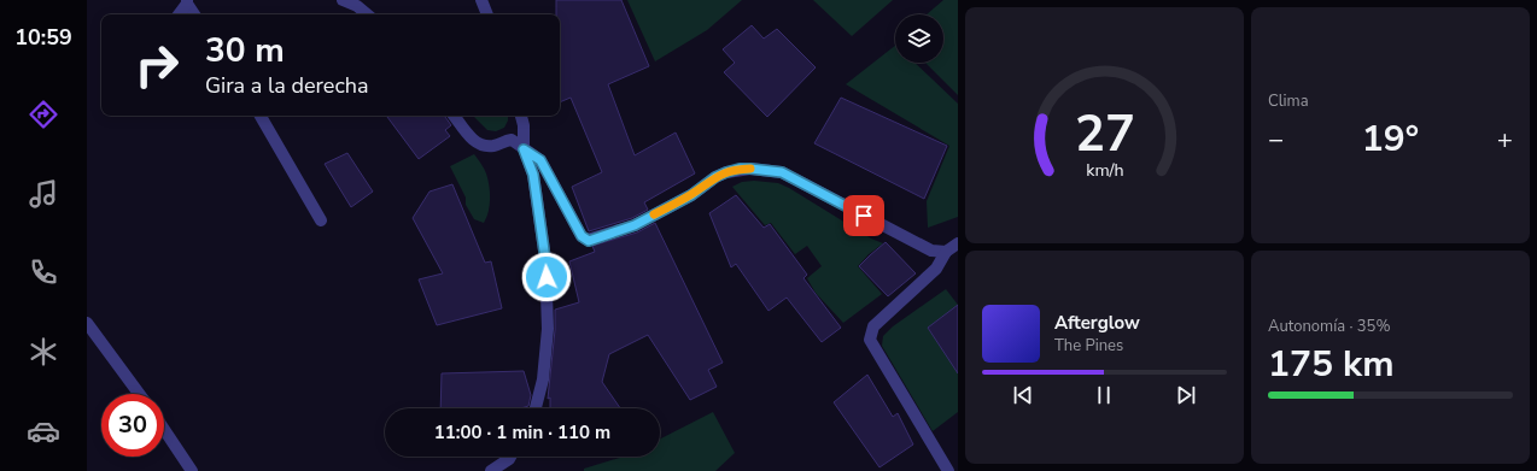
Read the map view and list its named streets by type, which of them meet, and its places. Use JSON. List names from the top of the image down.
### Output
{
  "page": {
    "tabs": "10:59",
    "tile": [
      "Clima",
      ["Autonomía · 35%", "175 km"]
    ],
    "turn": ["30 m", "Gira a la derecha"],
    "heat": ["−", "19°", "+"],
    "song": ["Afterglow", "The Pines"],
    "limit": "30",
    "trip": "11:00 · 1 min · 110 m",
    "gauge": ["27", "km/h"]
  }
}
